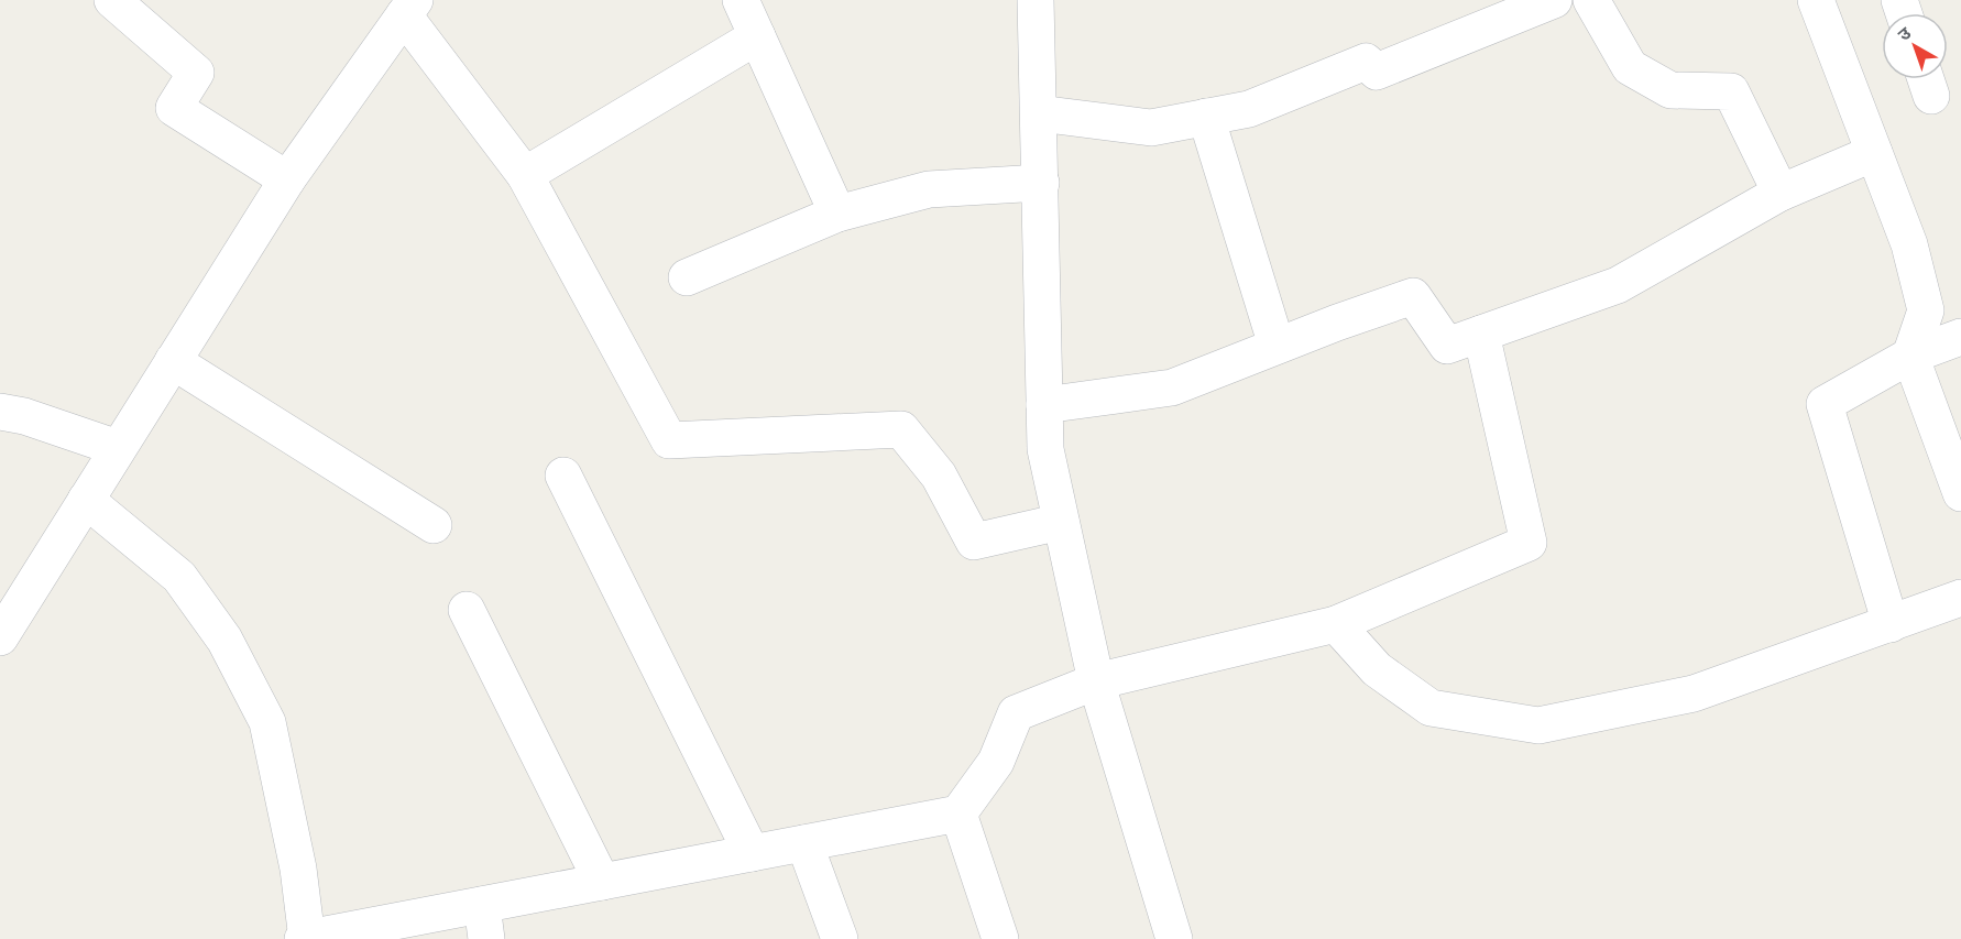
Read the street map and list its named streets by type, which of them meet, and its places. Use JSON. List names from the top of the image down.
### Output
{
  "north": "top left"
}
